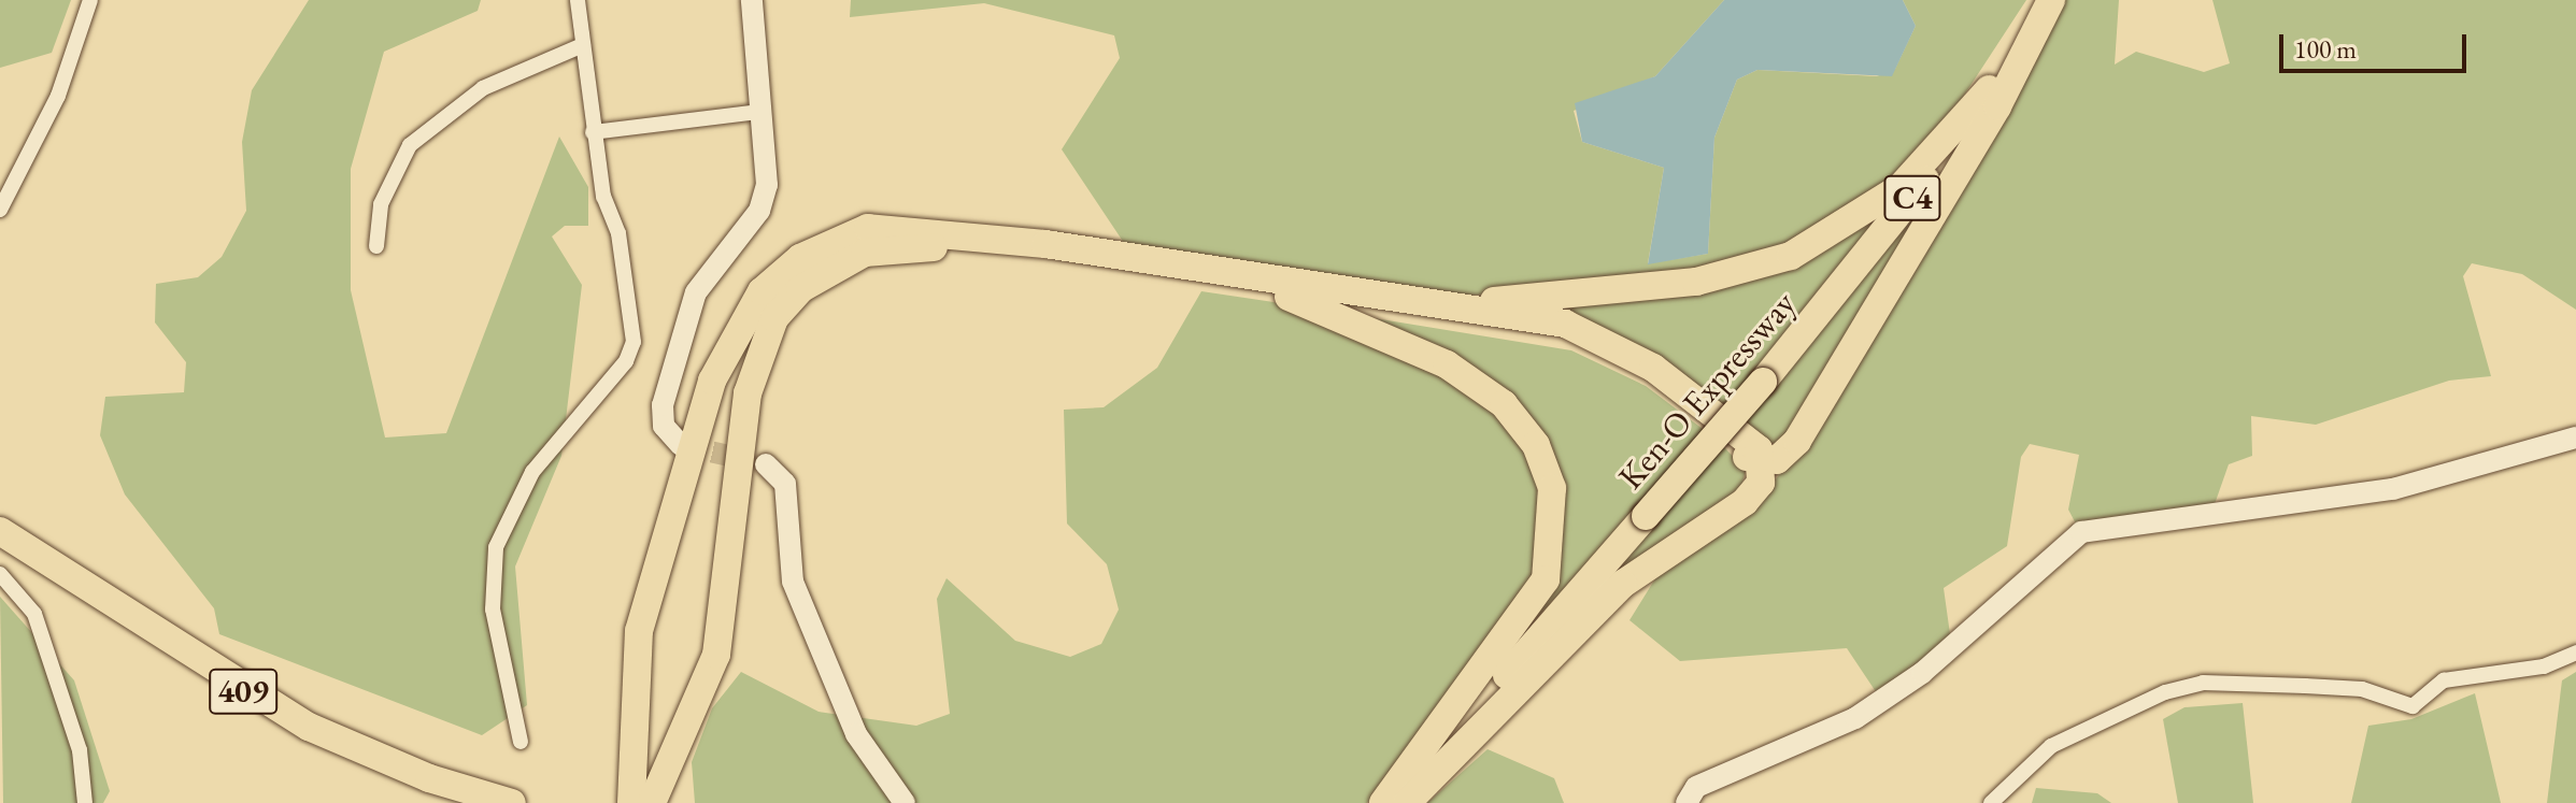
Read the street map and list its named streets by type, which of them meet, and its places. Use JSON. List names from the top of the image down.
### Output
{
  "streets": {
    "highway": ["C4", "Ken-O Expressway", "409"]
  },
  "scale_bar": "100 m"
}
